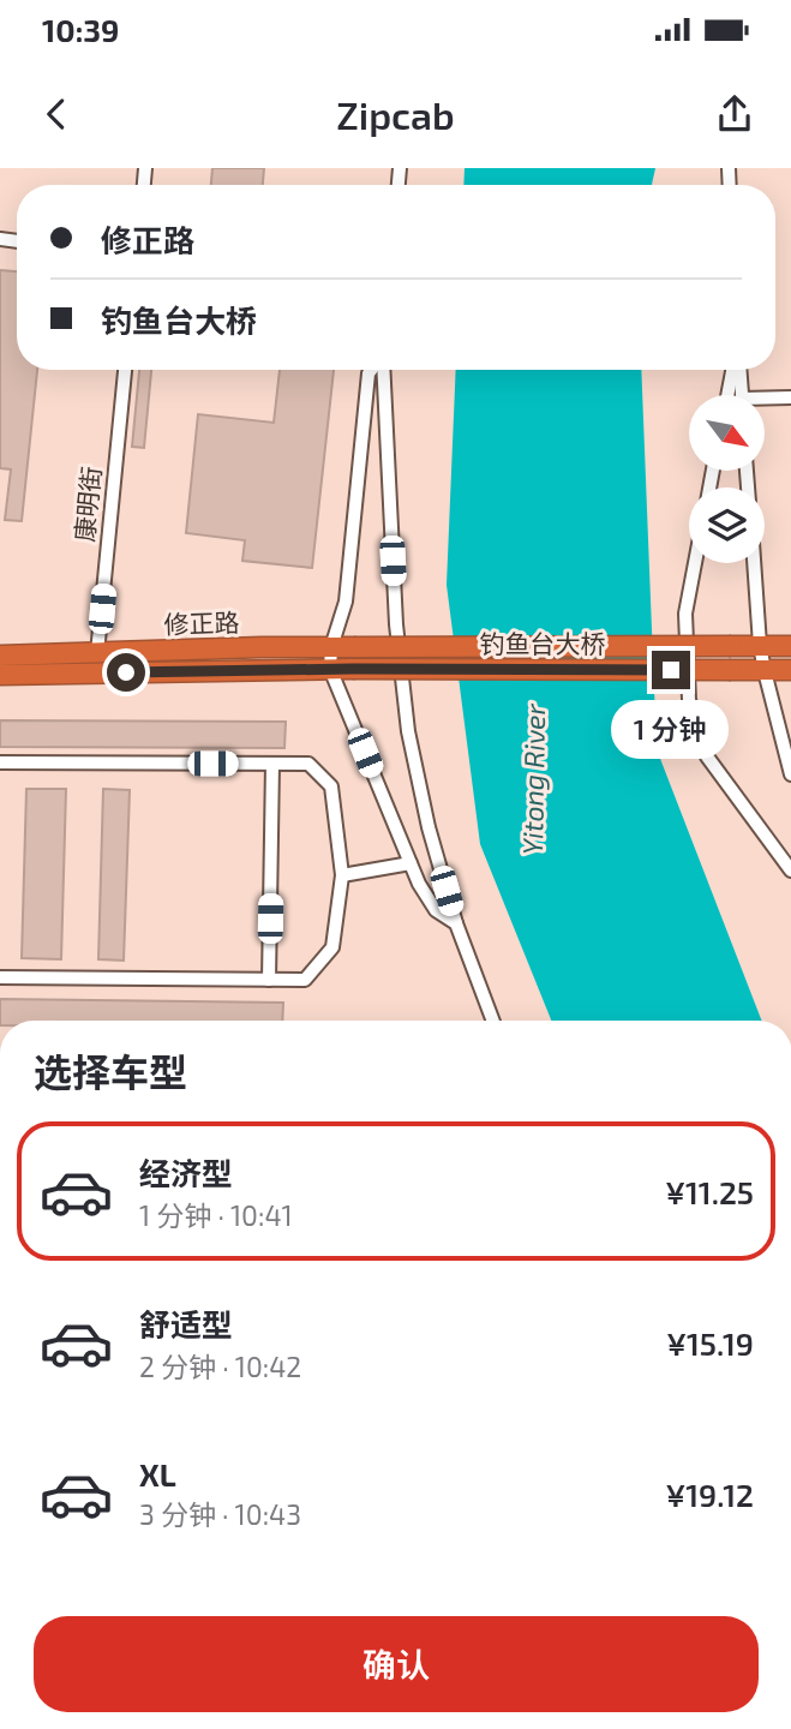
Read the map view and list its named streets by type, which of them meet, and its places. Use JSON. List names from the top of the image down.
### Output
{
  "streets": {
    "highway": ["修正路", "钓鱼台大桥"],
    "street": ["康明街"]
  },
  "crossings": [
    ["康明街", "修正路"],
    ["修正路", "钓鱼台大桥"]
  ],
  "water": ["Yitong River"],
  "north": "bottom right",
  "page": {
    "status": "10:39",
    "header": "Zipcab",
    "banner": ["修正路", "钓鱼台大桥"],
    "bubble": "1 分钟",
    "heading": "选择车型",
    "list": [
      {
        "name": "经济型",
        "note": "1 分钟 · 10:41",
        "value": "¥11.25"
      },
      {
        "name": "舒适型",
        "note": "2 分钟 · 10:42",
        "value": "¥15.19"
      },
      {
        "name": "XL",
        "note": "3 分钟 · 10:43",
        "value": "¥19.12"
      }
    ],
    "buttons": "确认"
  }
}
